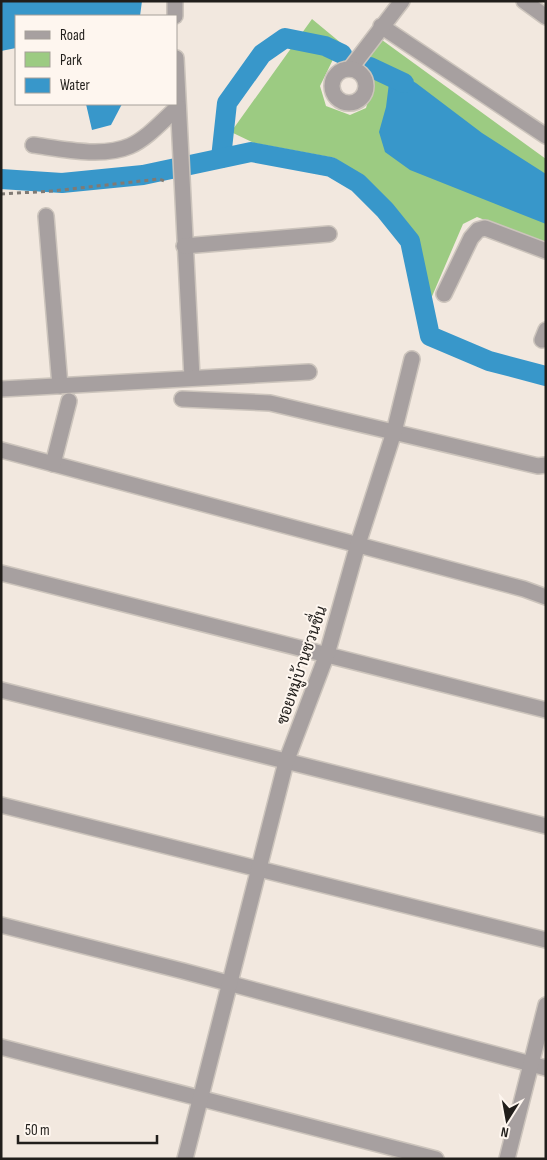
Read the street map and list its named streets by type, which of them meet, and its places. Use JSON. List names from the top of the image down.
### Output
{
  "streets": {
    "street": ["ซอยหมู่บ้านชวนชื่น"]
  },
  "legend": ["Road", "Park", "Water"],
  "scale_bar": "50 m",
  "north": "bottom"
}
